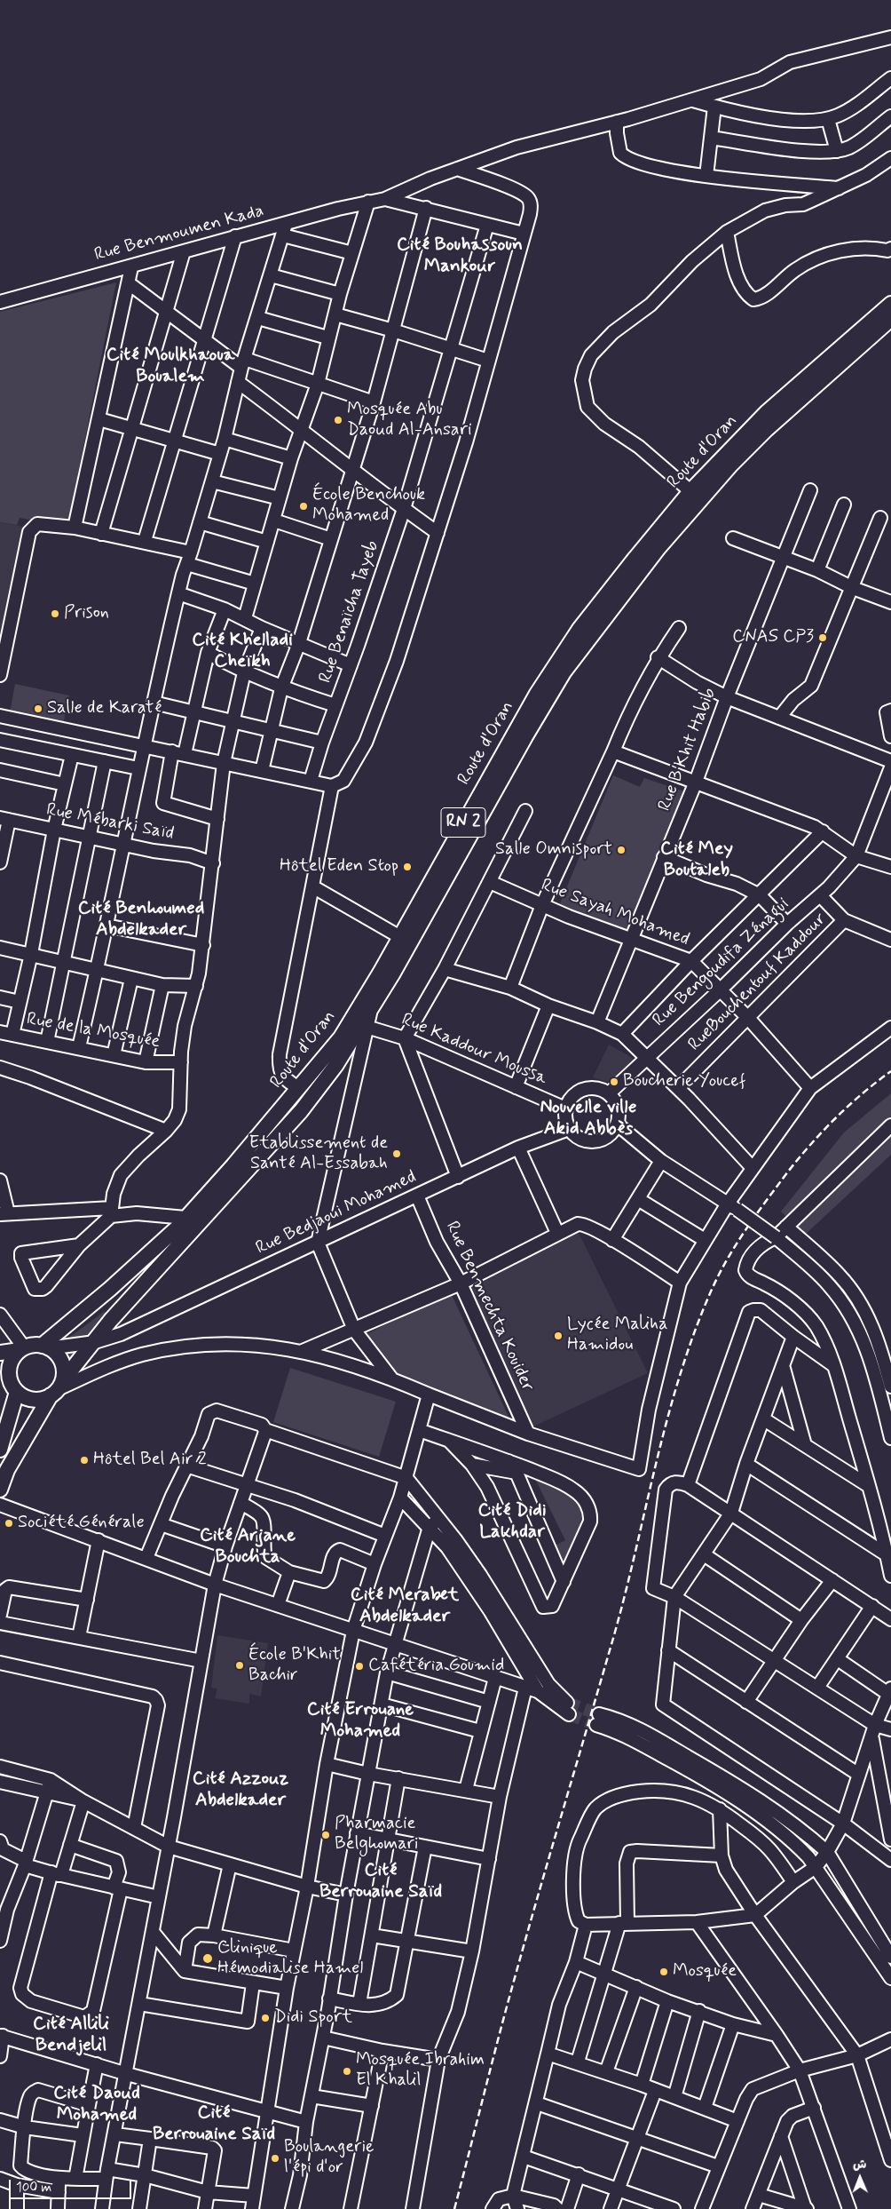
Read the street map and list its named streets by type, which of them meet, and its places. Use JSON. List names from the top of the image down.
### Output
{
  "streets": {
    "main road": ["Route d'Oran", "RN 2"],
    "street": [
      "Rue Benmoumen Kada",
      "Rue Benaïcha Tayeb",
      "Rue B'Khit Habib",
      "Rue Mébarki Saïd",
      "Rue Sayah Mohamed",
      "Rue Bengoudifa Zénagui",
      "RueBouchentouf Kaddour",
      "Rue de la Mosquée",
      "Rue Kaddour Moussa",
      "Rue Bedjaoui Mohamed",
      "Rue Benmechta Kouider"
    ]
  },
  "crossings": [
    ["Route d'Oran", "RN 2"],
    ["Route d'Oran", "Rue Bedjaoui Mohamed"],
    ["Rue B'Khit Habib", "Rue Sayah Mohamed"],
    ["RN 2", "Rue Bedjaoui Mohamed"],
    ["Rue Sayah Mohamed", "Rue Bengoudifa Zénagui"],
    ["Rue Sayah Mohamed", "RueBouchentouf Kaddour"],
    ["Rue Bengoudifa Zénagui", "Rue Kaddour Moussa"],
    ["Rue Bengoudifa Zénagui", "Rue Bedjaoui Mohamed"],
    ["Rue Kaddour Moussa", "Rue Bedjaoui Mohamed"],
    ["Rue Bedjaoui Mohamed", "Rue Benmechta Kouider"]
  ],
  "districts": [
    "Cité Bouhassoun Mankour",
    "Cité Moulkhaoua Boualem",
    "Cité Khelladi Cheïkh",
    "Cité Mey Boutaleb",
    "Cité Benhoumed Abdelkader",
    "Nouvelle ville Akid Abbès",
    "Cité Didi Lakhdar",
    "Cité Arjane Bouchta",
    "Cité Merabet Abdelkader",
    "Cité Errouane Mohamed",
    "Cité Azzouz Abdelkader",
    "Cité Berrouaine Saïd",
    "Cité Allili Bendjelil",
    "Cité Daoud Mohamed",
    "Cité Berrouaine Saïd"
  ],
  "places": [
    "Mosquée Abu Daoud Al-Ansari",
    "École Benchouk Mohamed",
    "Prison",
    "CNAS CP3",
    "Salle de Karaté",
    "Salle Omnisport",
    "Hôtel Eden Stop",
    "Boucherie Youcef",
    "Etablissement de Santé Al-Essabah",
    "Lycée Maliha Hamidou",
    "Hôtel Bel Air 2",
    "Société Générale",
    "École B'Khit Bachir",
    "Cafétéria Goumid",
    "Pharmacie Belghomari",
    "Clinique Hémodialise Hamel",
    "Mosquée",
    "Didi Sport",
    "Mosquée Ibrahim El Khalil",
    "Boulangerie l'épi d'or"
  ],
  "scale_bar": "100 m",
  "north": "top"
}
